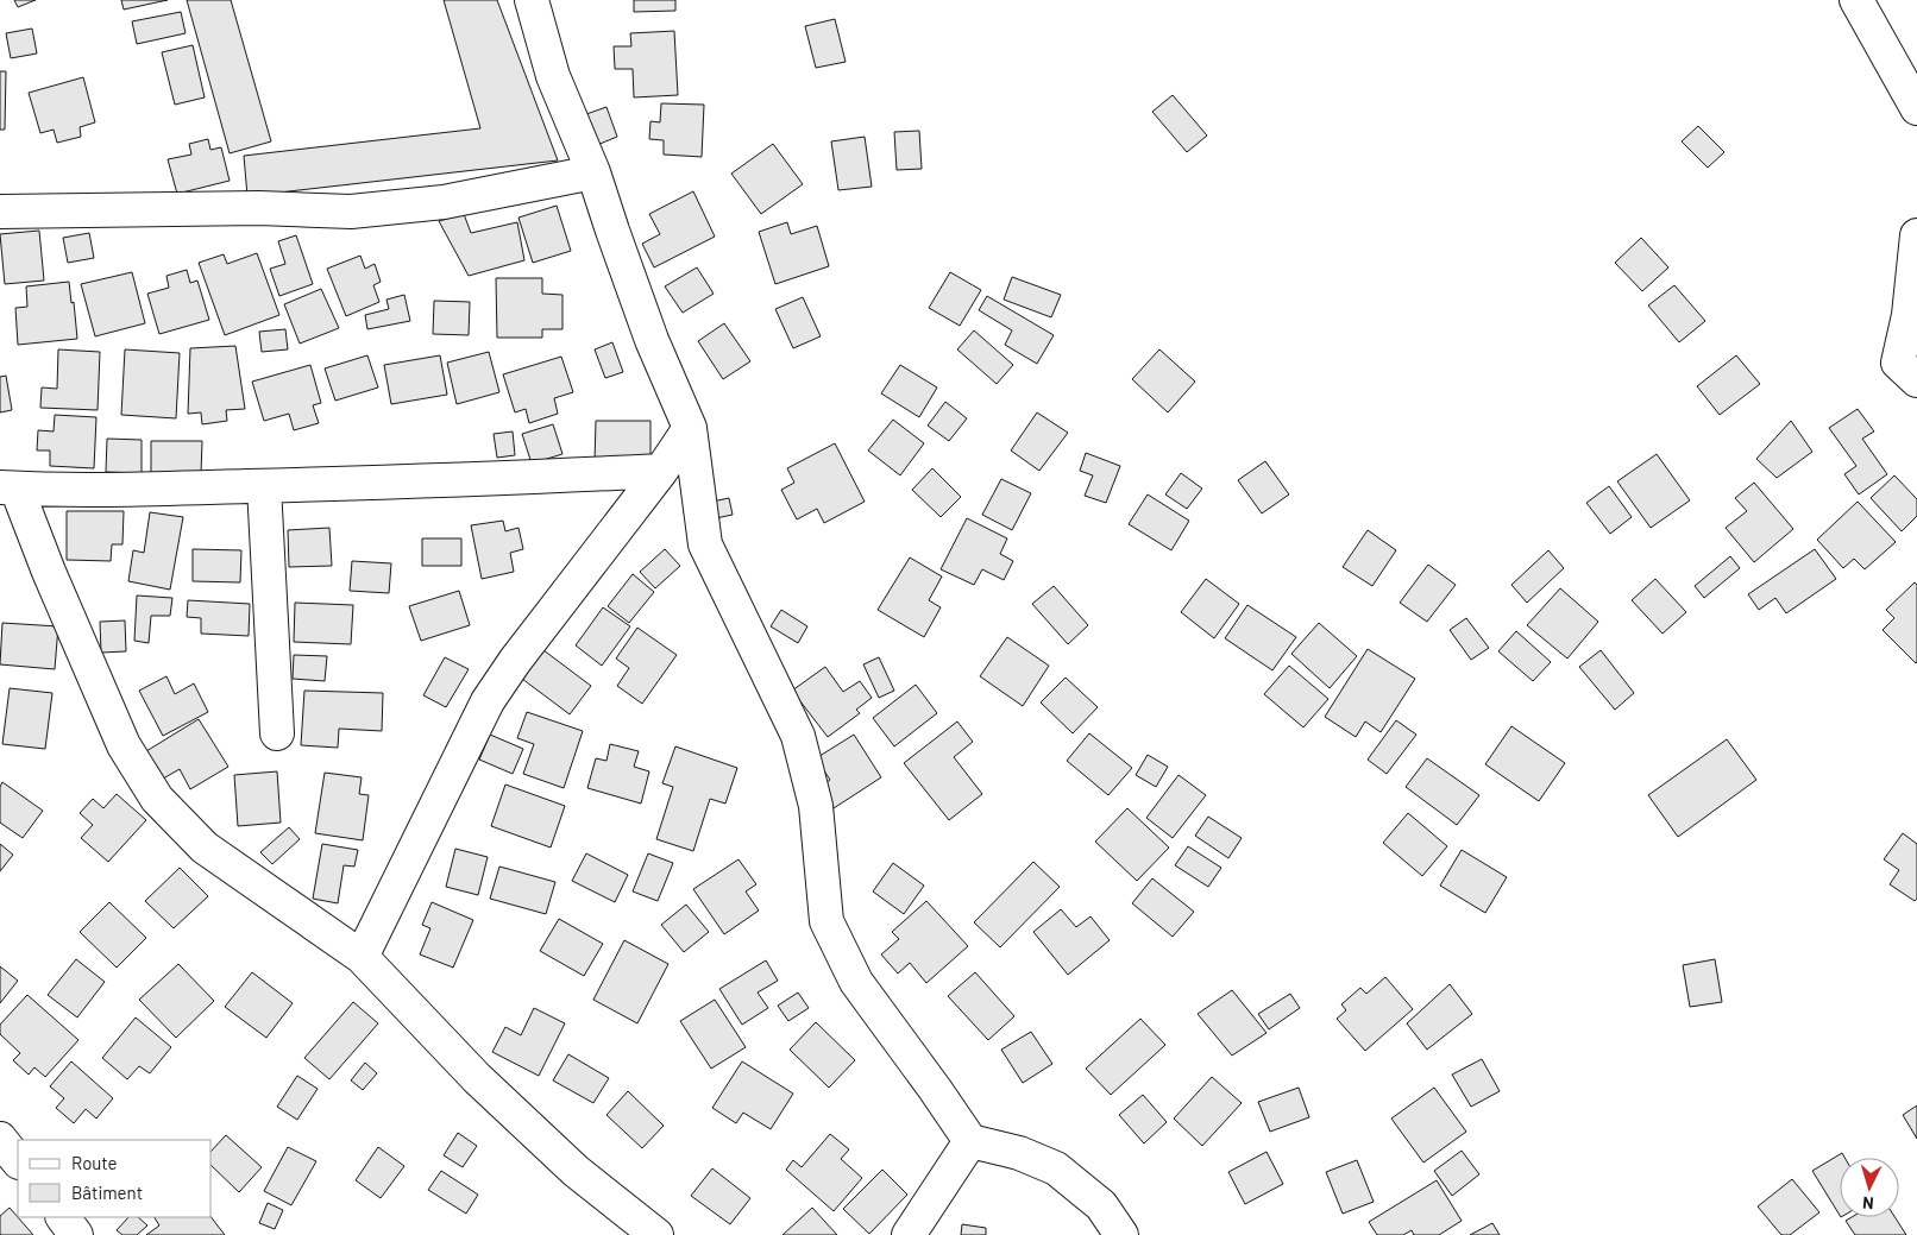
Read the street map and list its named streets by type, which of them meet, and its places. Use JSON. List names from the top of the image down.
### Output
{
  "legend": ["Route", "Bâtiment"],
  "north": "bottom"
}
